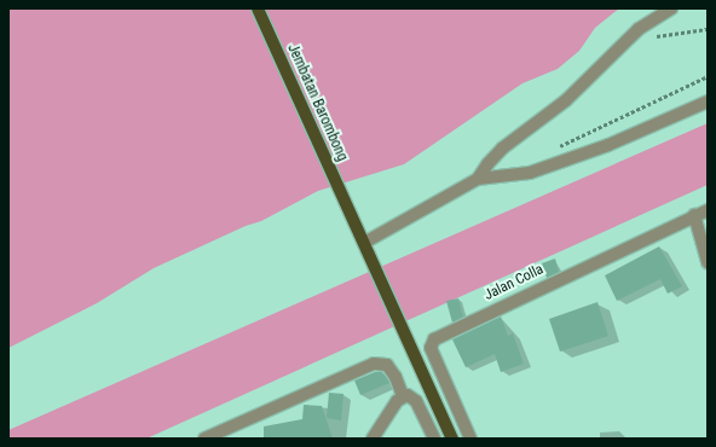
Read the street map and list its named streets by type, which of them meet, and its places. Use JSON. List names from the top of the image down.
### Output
{
  "streets": {
    "main road": ["Jembatan Barombong"],
    "street": ["Jalan Colla"]
  }
}
